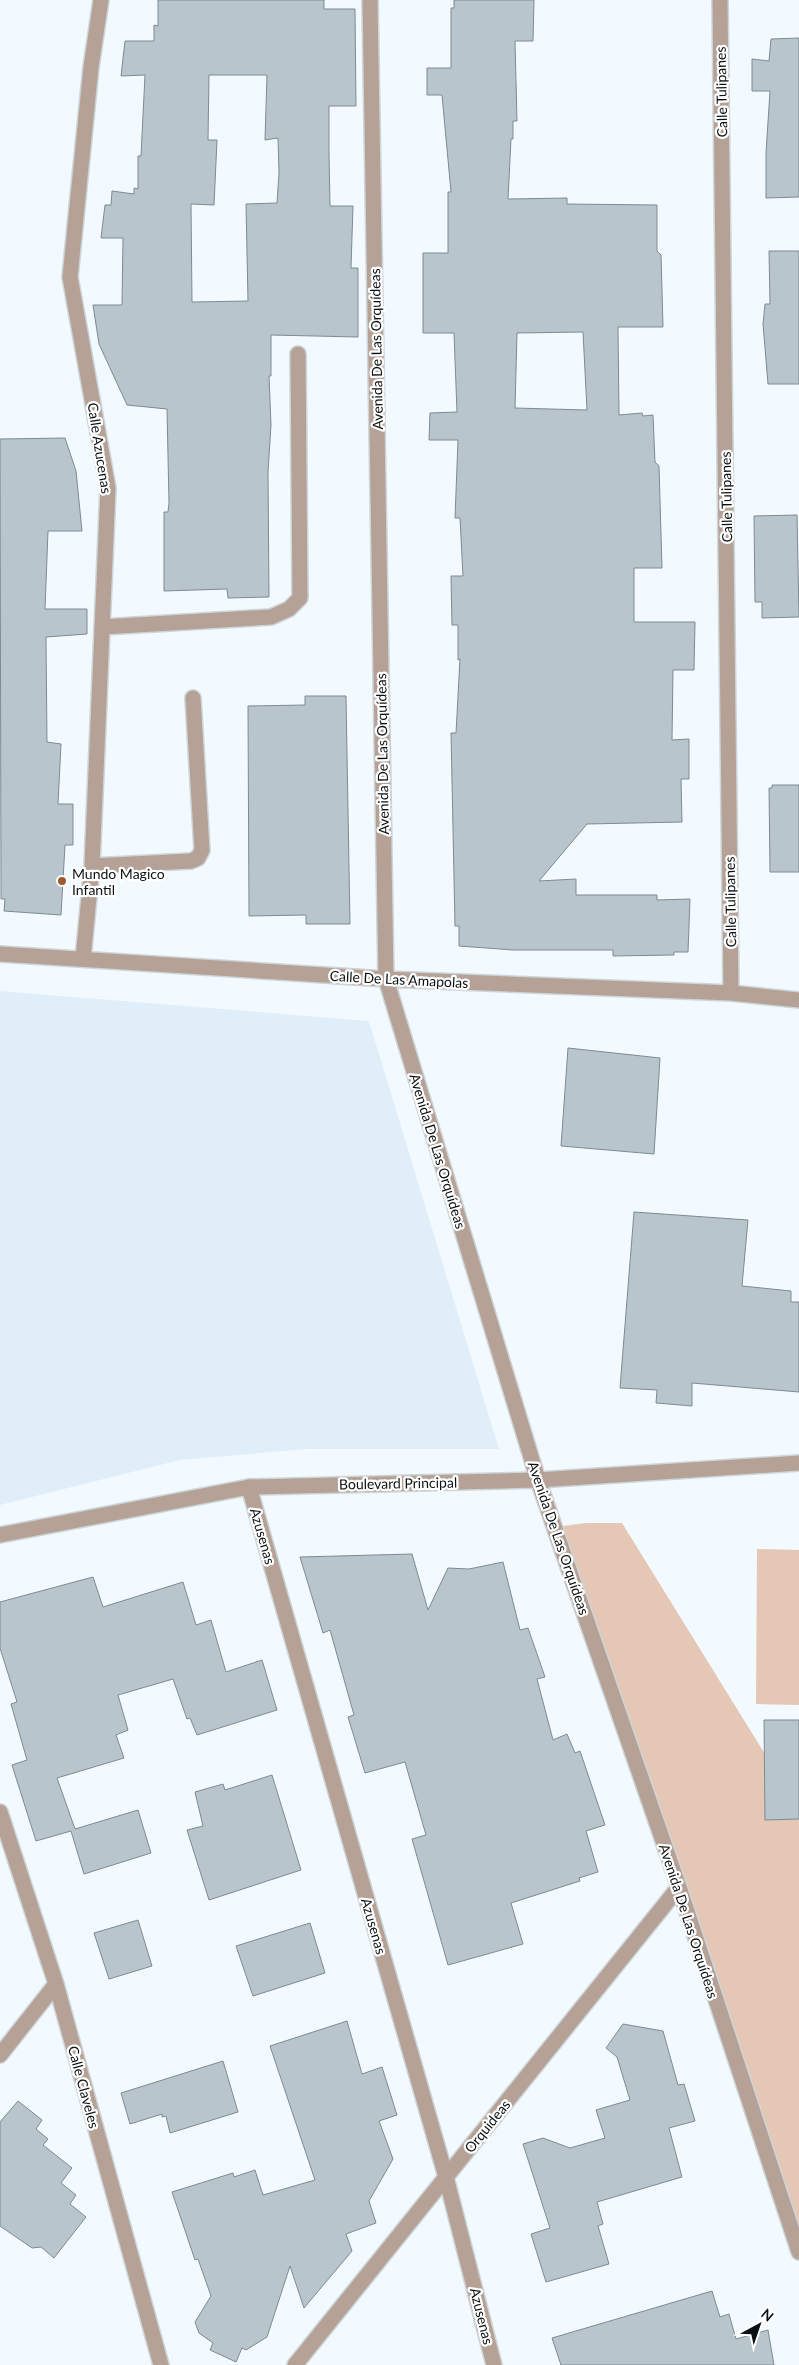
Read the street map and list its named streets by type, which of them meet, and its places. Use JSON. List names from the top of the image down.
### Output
{
  "streets": {
    "street": [
      "Calle Tulipanes",
      "Avenida De Las Orquídeas",
      "Calle Azucenas",
      "Calle De Las Amapolas",
      "Boulevard Principal",
      "Azusenas",
      "Calle Claveles",
      "Orquideas"
    ]
  },
  "crossings": [
    ["Calle Tulipanes", "Calle De Las Amapolas"],
    ["Avenida De Las Orquídeas", "Calle De Las Amapolas"],
    ["Avenida De Las Orquídeas", "Boulevard Principal"],
    ["Avenida De Las Orquídeas", "Orquideas"],
    ["Calle Azucenas", "Calle De Las Amapolas"],
    ["Boulevard Principal", "Azusenas"],
    ["Azusenas", "Orquideas"]
  ],
  "places": ["Mundo Magico Infantil"],
  "north": "top right"
}
